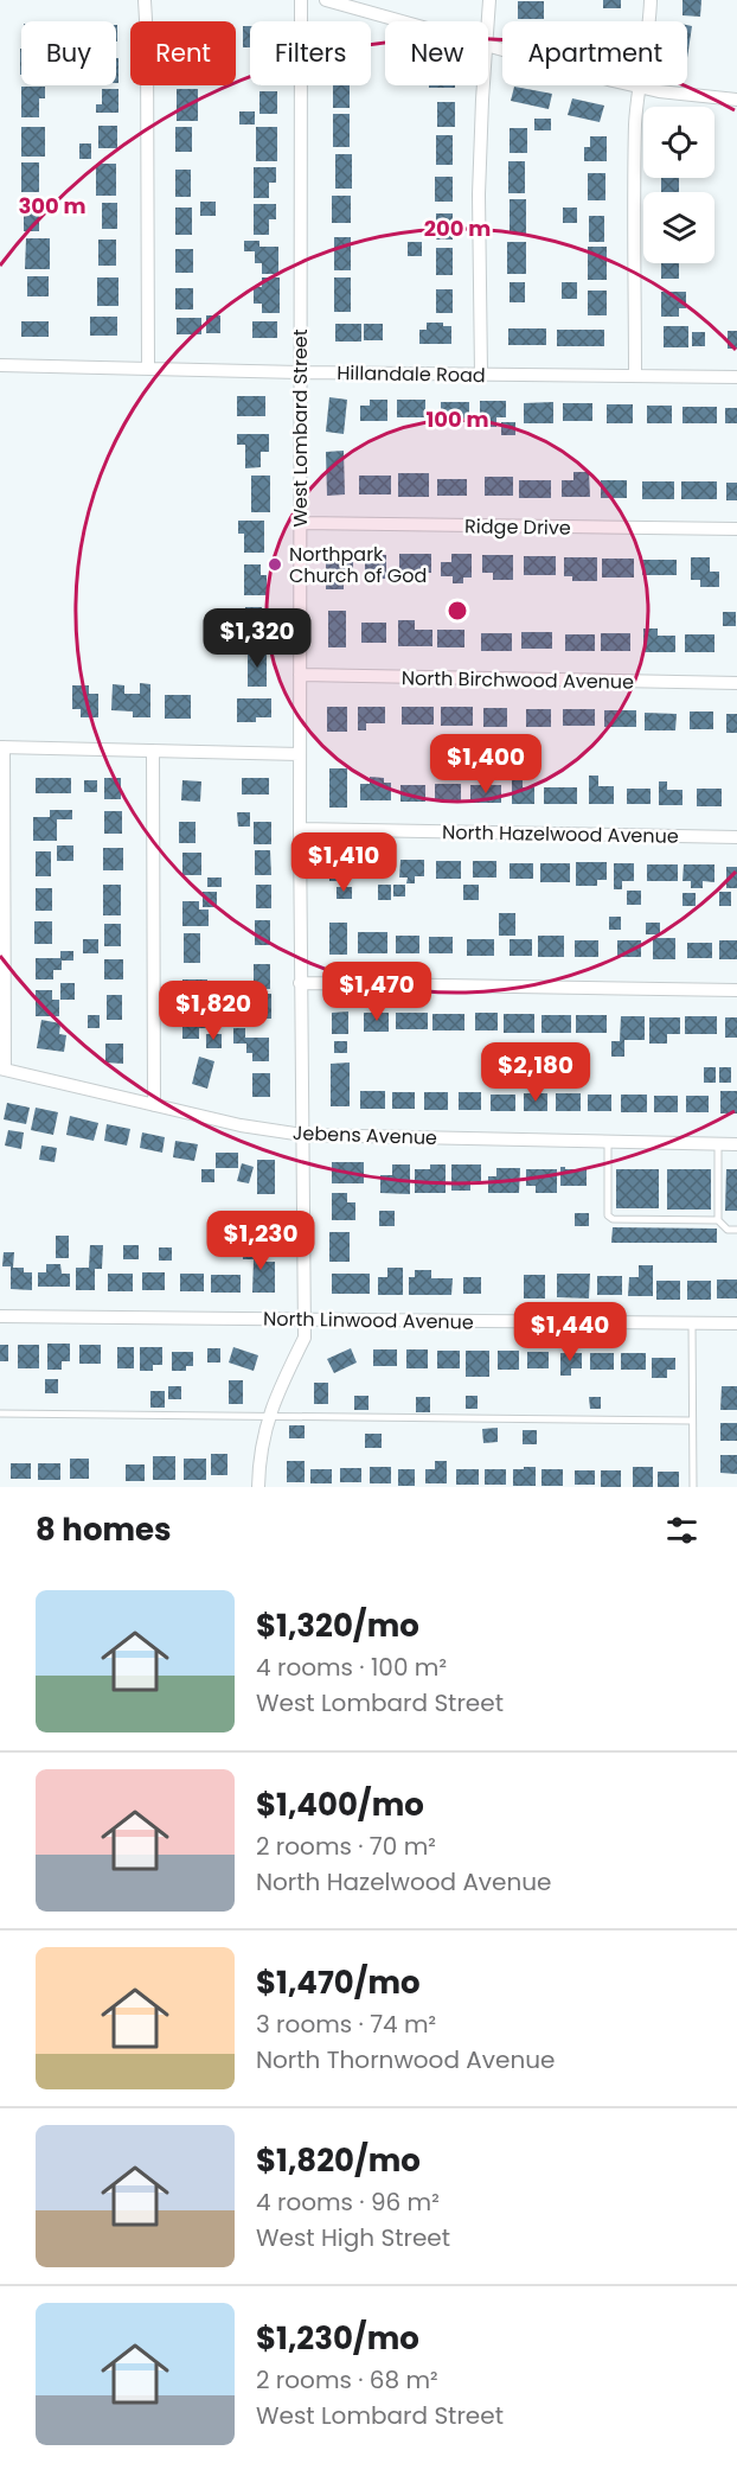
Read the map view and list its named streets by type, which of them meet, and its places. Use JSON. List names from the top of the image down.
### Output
{
  "streets": {
    "street": [
      "Hillandale Road",
      "West Lombard Street",
      "Ridge Drive",
      "North Birchwood Avenue",
      "North Hazelwood Avenue",
      "Jebens Avenue",
      "North Linwood Avenue"
    ]
  },
  "crossings": [
    ["Hillandale Road", "West Lombard Street"],
    ["West Lombard Street", "Ridge Drive"],
    ["West Lombard Street", "North Birchwood Avenue"],
    ["West Lombard Street", "North Hazelwood Avenue"],
    ["West Lombard Street", "Jebens Avenue"],
    ["West Lombard Street", "North Linwood Avenue"]
  ],
  "places": ["Northpark Church of God"],
  "page": {
    "chip": [
      "Buy",
      "Rent",
      "Filters",
      "New",
      "Apartment"
    ],
    "price": [
      "$1,320",
      "$1,400",
      "$1,410",
      "$1,470",
      "$1,820",
      "$2,180",
      "$1,230",
      "$1,440"
    ],
    "heading": "8 homes",
    "list": [
      {
        "name": "$1,320/mo",
        "note": "4 rooms · 100 m² · West Lombard Street"
      },
      {
        "name": "$1,400/mo",
        "note": "2 rooms · 70 m² · North Hazelwood Avenue"
      },
      {
        "name": "$1,470/mo",
        "note": "3 rooms · 74 m² · North Thornwood Avenue"
      },
      {
        "name": "$1,820/mo",
        "note": "4 rooms · 96 m² · West High Street"
      },
      {
        "name": "$1,230/mo",
        "note": "2 rooms · 68 m² · West Lombard Street"
      }
    ]
  },
  "rings": ["300 m", "200 m", "100 m"]
}
